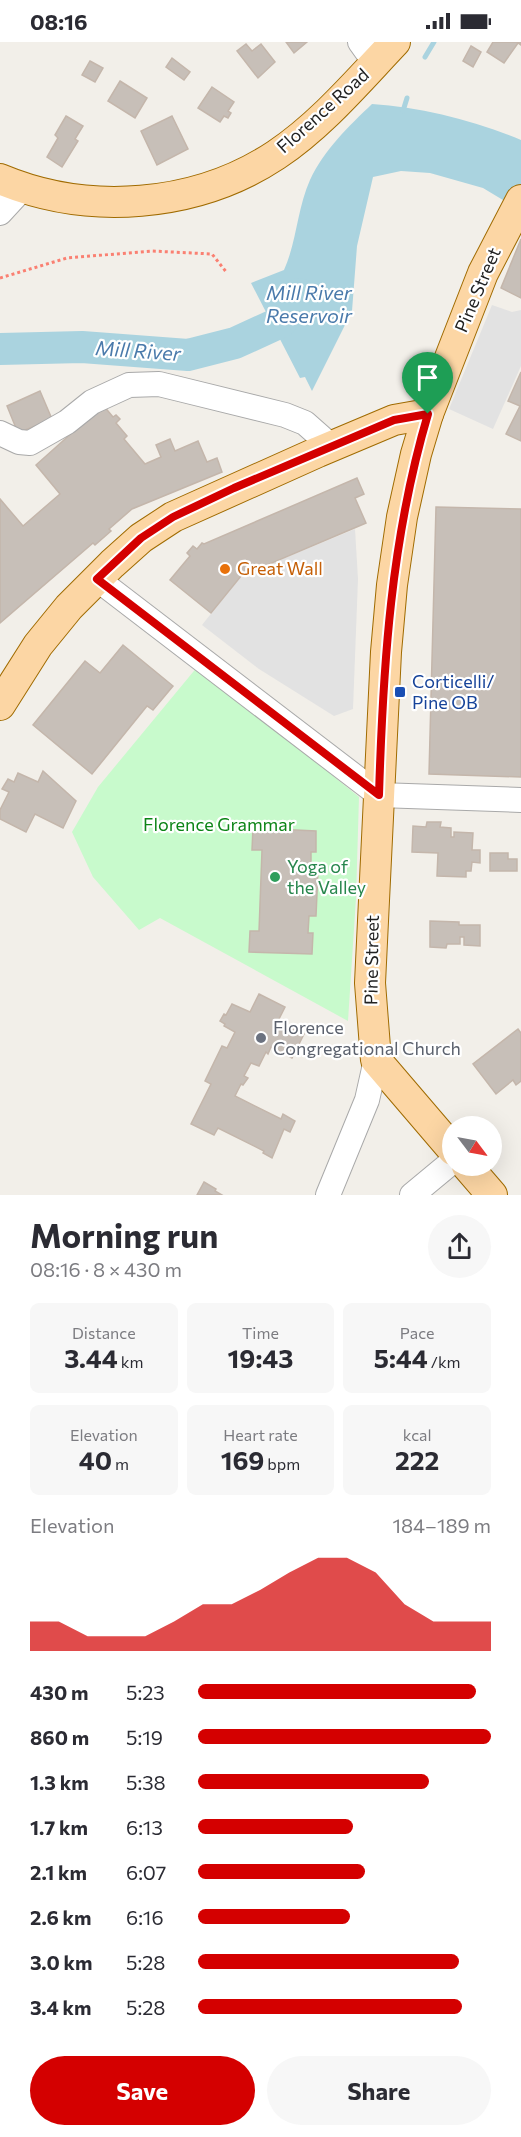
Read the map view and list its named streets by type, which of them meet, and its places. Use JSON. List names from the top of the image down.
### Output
{
  "streets": {
    "main road": ["Florence Road", "Pine Street"]
  },
  "water": ["Mill River Reservoir", "Mill River"],
  "parks": ["Florence Grammar"],
  "places": {
    "other": ["Great Wall", "Yoga of the Valley", "Florence Congregational Church"],
    "transit": ["Corticelli/ Pine OB"]
  },
  "north": "bottom right",
  "page": {
    "status": "08:16",
    "heading": ["Morning run", "08:16 · 8 × 430 m"],
    "stats": [
      ["Distance", "3.44 km"],
      ["Time", "19:43"],
      ["Pace", "5:44 /km"],
      ["Elevation", "40 m"],
      ["Heart rate", "169 bpm"],
      ["kcal", "222"]
    ],
    "chart": ["Elevation", "184–189 m"],
    "list": [
      {
        "name": "430 m",
        "note": "5:23"
      },
      {
        "name": "860 m",
        "note": "5:19"
      },
      {
        "name": "1.3 km",
        "note": "5:38"
      },
      {
        "name": "1.7 km",
        "note": "6:13"
      },
      {
        "name": "2.1 km",
        "note": "6:07"
      },
      {
        "name": "2.6 km",
        "note": "6:16"
      },
      {
        "name": "3.0 km",
        "note": "5:28"
      },
      {
        "name": "3.4 km",
        "note": "5:28"
      }
    ],
    "buttons": ["Save", "Share"]
  }
}
